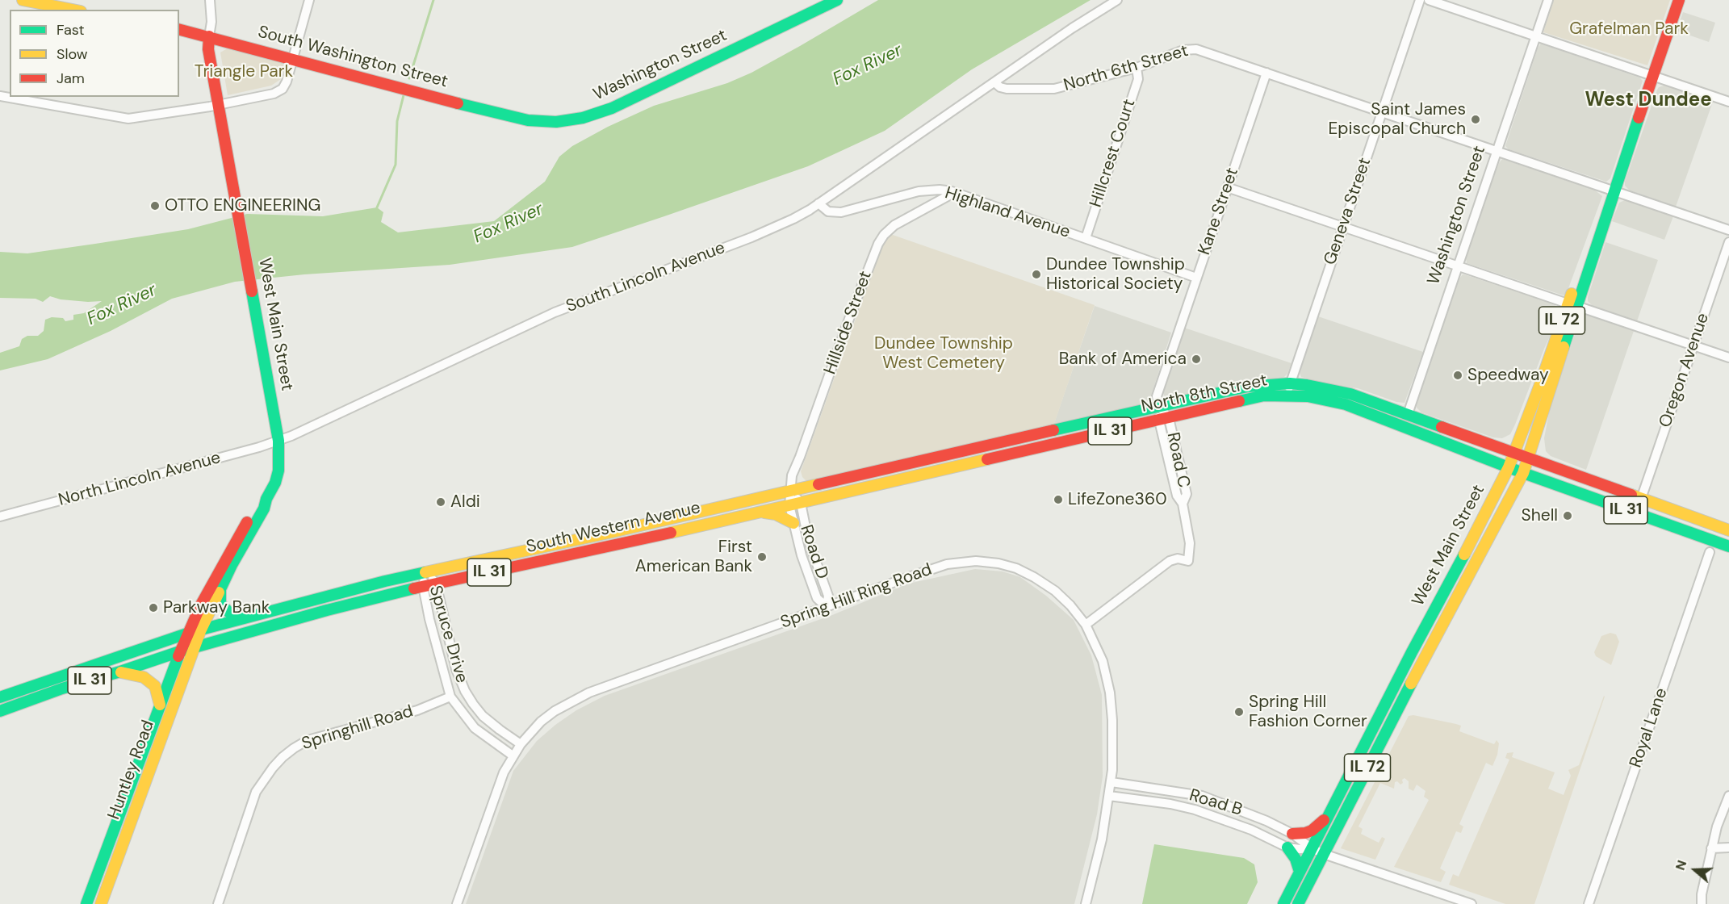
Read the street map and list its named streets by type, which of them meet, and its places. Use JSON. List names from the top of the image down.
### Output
{
  "streets": {
    "main road": [
      "South Washington Street",
      "Washington Street",
      "IL 72",
      "West Main Street",
      "North 8th Street",
      "IL 31",
      "South Western Avenue",
      "Huntley Road"
    ],
    "street": [
      "North 6th Street",
      "Hillcrest Court",
      "Kane Street",
      "Geneva Street",
      "Highland Avenue",
      "South Lincoln Avenue",
      "Hillside Street",
      "Oregon Avenue",
      "Road C",
      "North Lincoln Avenue",
      "Road D",
      "Spring Hill Ring Road",
      "Spruce Drive",
      "Springhill Road",
      "Royal Lane",
      "Road B"
    ]
  },
  "crossings": [
    ["South Washington Street", "Washington Street"],
    ["South Washington Street", "West Main Street"],
    ["Washington Street", "North 6th Street"],
    ["Washington Street", "North 8th Street"],
    ["North 6th Street", "Hillcrest Court"],
    ["North 6th Street", "Kane Street"],
    ["North 6th Street", "Geneva Street"],
    ["North 6th Street", "South Lincoln Avenue"],
    ["North 6th Street", "West Main Street"],
    ["Hillcrest Court", "Highland Avenue"],
    ["Kane Street", "Highland Avenue"],
    ["Kane Street", "North 8th Street"],
    ["Kane Street", "Road C"],
    ["Geneva Street", "North 8th Street"],
    ["Highland Avenue", "South Lincoln Avenue"],
    ["Highland Avenue", "Hillside Street"],
    ["South Lincoln Avenue", "West Main Street"],
    ["South Lincoln Avenue", "North Lincoln Avenue"],
    ["Hillside Street", "North 8th Street"],
    ["Hillside Street", "South Western Avenue"],
    ["Hillside Street", "Road D"],
    ["West Main Street", "North 8th Street"],
    ["West Main Street", "IL 31"],
    ["West Main Street", "North Lincoln Avenue"],
    ["West Main Street", "South Western Avenue"],
    ["West Main Street", "Huntley Road"],
    ["West Main Street", "Road B"],
    ["Oregon Avenue", "North 8th Street"],
    ["North 8th Street", "IL 31"],
    ["North 8th Street", "Road C"],
    ["North 8th Street", "South Western Avenue"],
    ["North 8th Street", "Road D"],
    ["IL 31", "South Western Avenue"],
    ["IL 31", "Huntley Road"],
    ["Road C", "Spring Hill Ring Road"],
    ["South Western Avenue", "Road D"],
    ["South Western Avenue", "Spruce Drive"],
    ["South Western Avenue", "Huntley Road"],
    ["Road D", "Spring Hill Ring Road"],
    ["Spring Hill Ring Road", "Spruce Drive"],
    ["Spring Hill Ring Road", "Road B"],
    ["Spruce Drive", "Springhill Road"]
  ],
  "districts": ["West Dundee"],
  "water": ["Fox River"],
  "parks": ["Grafelman Park", "Triangle Park", "Dundee Township West Cemetery"],
  "places": [
    "Saint James Episcopal Church",
    "OTTO ENGINEERING",
    "Dundee Township Historical Society",
    "Bank of America",
    "Speedway",
    "LifeZone360",
    "Aldi",
    "Shell",
    "First American Bank",
    "Parkway Bank",
    "Spring Hill Fashion Corner"
  ],
  "legend": ["Fast", "Slow", "Jam"],
  "north": "left"
}
